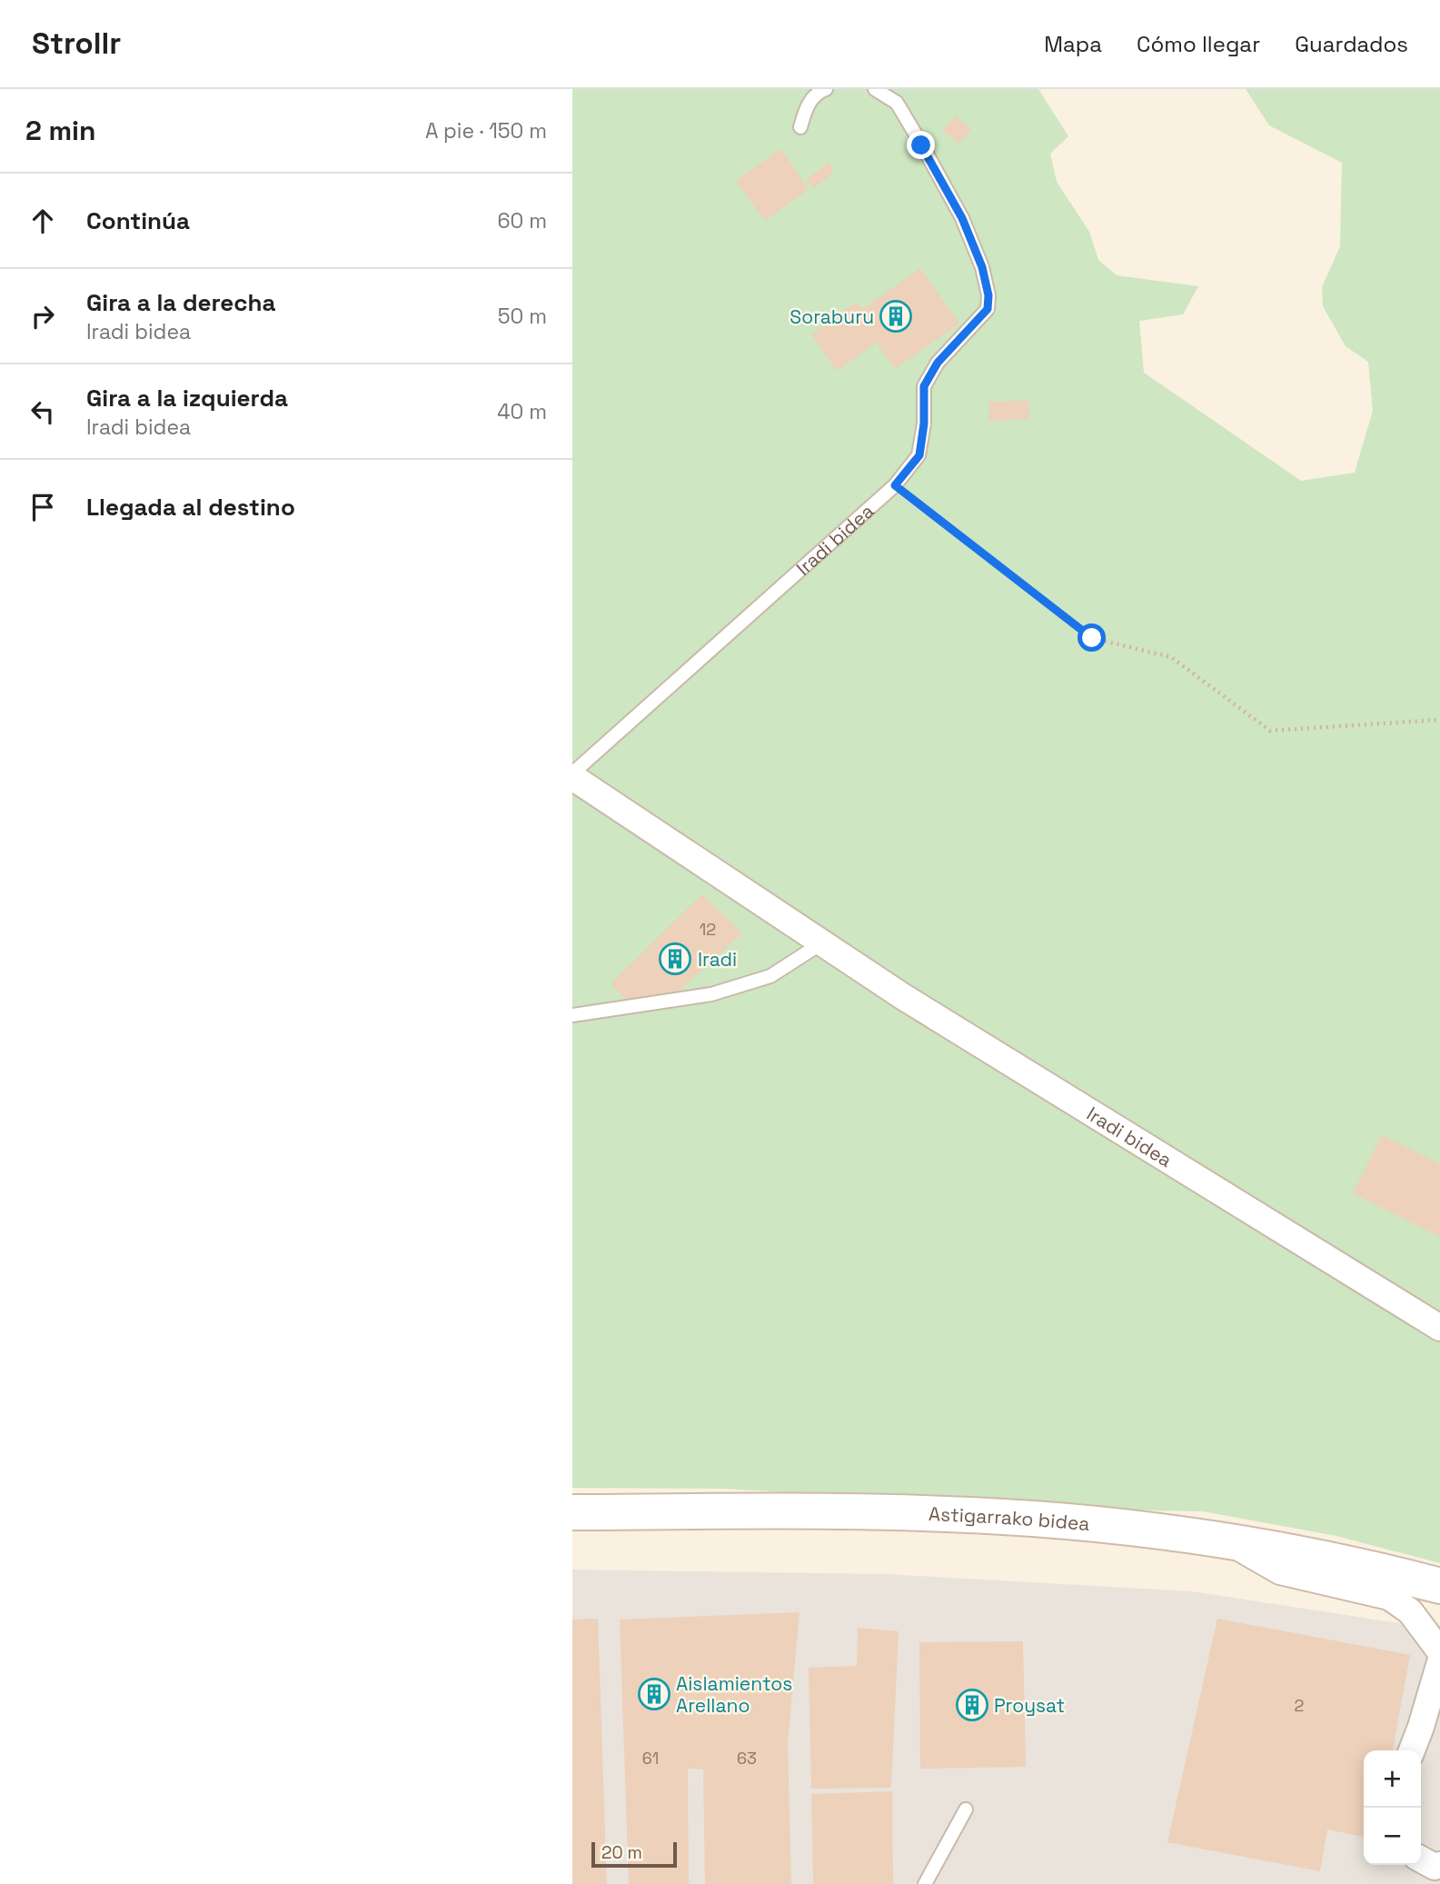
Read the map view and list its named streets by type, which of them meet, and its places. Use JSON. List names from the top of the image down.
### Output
{
  "streets": {
    "main road": ["Astigarrako bidea"],
    "street": ["Iradi bidea"]
  },
  "places": {
    "building": [
      "Soraburu",
      "Iradi",
      "Aislamientos Arellano",
      "Proysat"
    ]
  },
  "house_numbers": [
    "12",
    "2",
    "61",
    "63"
  ],
  "scale_bar": "20 m",
  "page": {
    "header": "Strollr",
    "nav": ["Mapa", "Cómo llegar", "Guardados"],
    "heading": ["2 min", "A pie · 150 m"],
    "list": [
      ["Continúa", "60 m"],
      ["Gira a la derecha", "Iradi bidea", "50 m"],
      ["Gira a la izquierda", "Iradi bidea", "40 m"],
      "Llegada al destino"
    ],
    "map_buttons": ["+", "−"],
    "scale": "20 m"
  }
}
